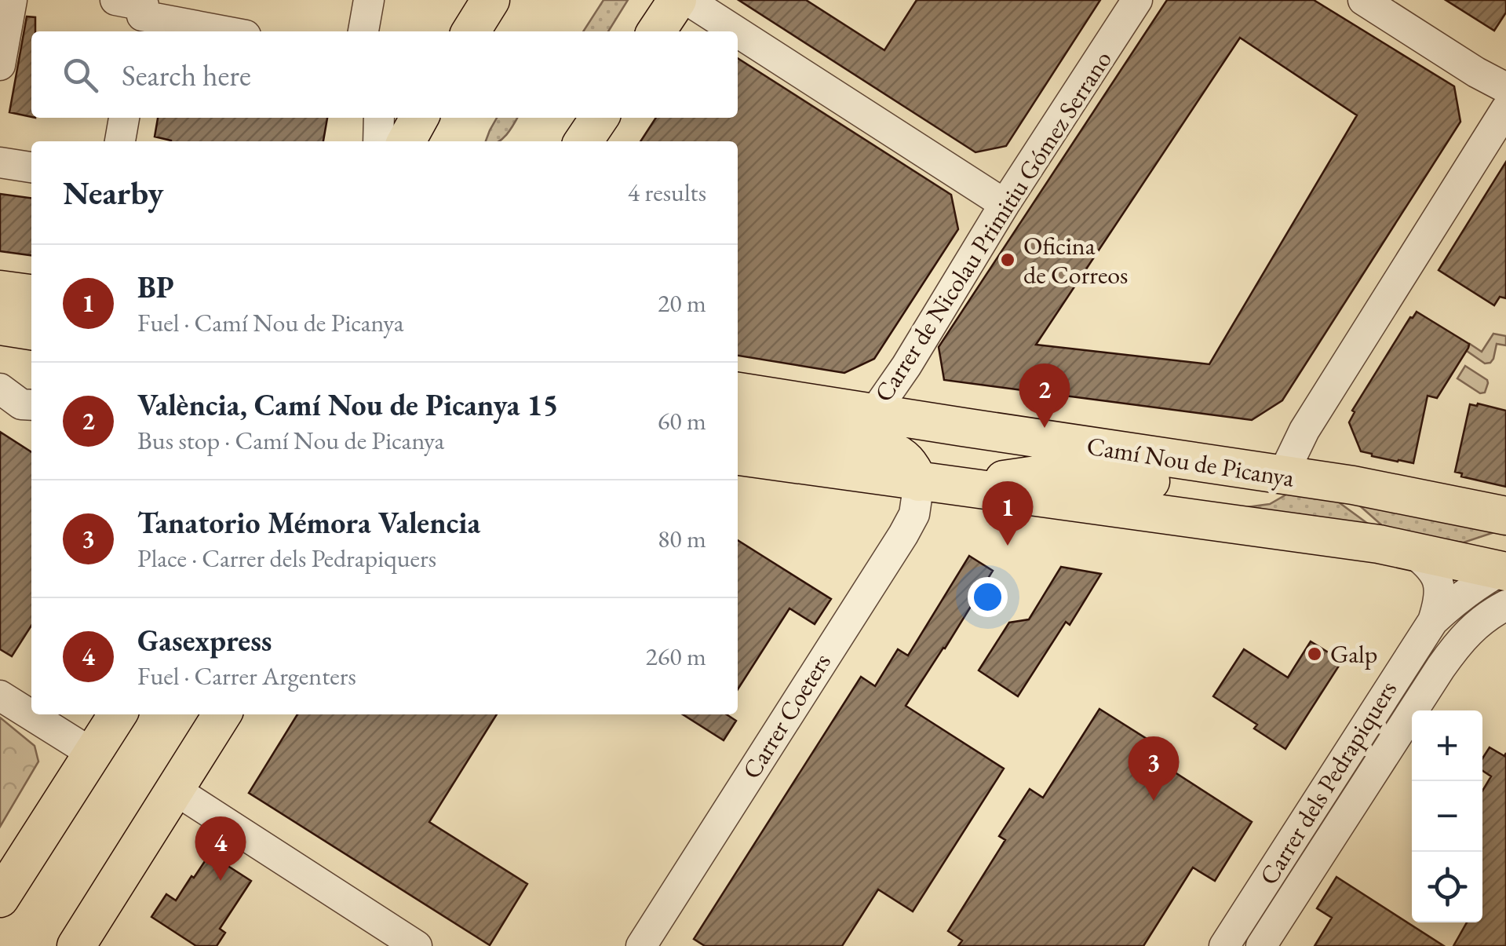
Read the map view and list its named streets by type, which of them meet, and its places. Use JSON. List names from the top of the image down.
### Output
{
  "streets": {
    "main road": ["Camí Nou de Picanya"],
    "street": ["Carrer de Nicolau Primitiu Gómez Serrano", "Carrer Coeters", "Carrer dels Pedrapiquers"]
  },
  "crossings": [
    ["Carrer de Nicolau Primitiu Gómez Serrano", "Camí Nou de Picanya"]
  ],
  "places": ["Oficina de Correos", "Galp"],
  "page": {
    "search": "Search here",
    "heading": ["Nearby", "4 results"],
    "list": [
      {
        "mark": "1",
        "name": "BP",
        "note": "Fuel · Camí Nou de Picanya",
        "value": "20 m"
      },
      {
        "mark": "2",
        "name": "València, Camí Nou de Picanya 15",
        "note": "Bus stop · Camí Nou de Picanya",
        "value": "60 m"
      },
      {
        "mark": "3",
        "name": "Tanatorio Mémora Valencia",
        "note": "Place · Carrer dels Pedrapiquers",
        "value": "80 m"
      },
      {
        "mark": "4",
        "name": "Gasexpress",
        "note": "Fuel · Carrer Argenters",
        "value": "260 m"
      }
    ],
    "pins": [
      "2",
      "1",
      "3",
      "4"
    ],
    "map_buttons": ["+", "−"]
  }
}
